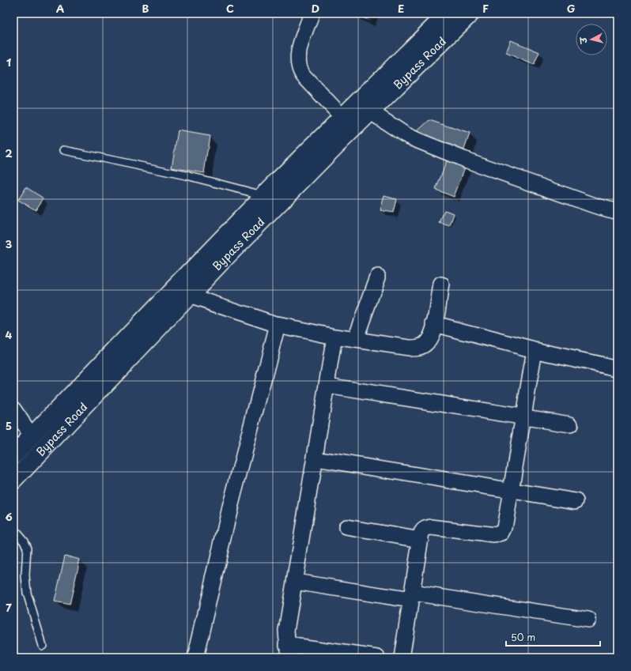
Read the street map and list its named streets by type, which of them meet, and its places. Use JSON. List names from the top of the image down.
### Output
{
  "streets": {
    "main road": ["Bypass Road"]
  },
  "scale_bar": "50 m",
  "north": "left",
  "grid": {
    "columns": [
      "A",
      "B",
      "C",
      "D",
      "E",
      "F",
      "G"
    ],
    "rows": [
      "1",
      "2",
      "3",
      "4",
      "5",
      "6",
      "7"
    ]
  }
}
